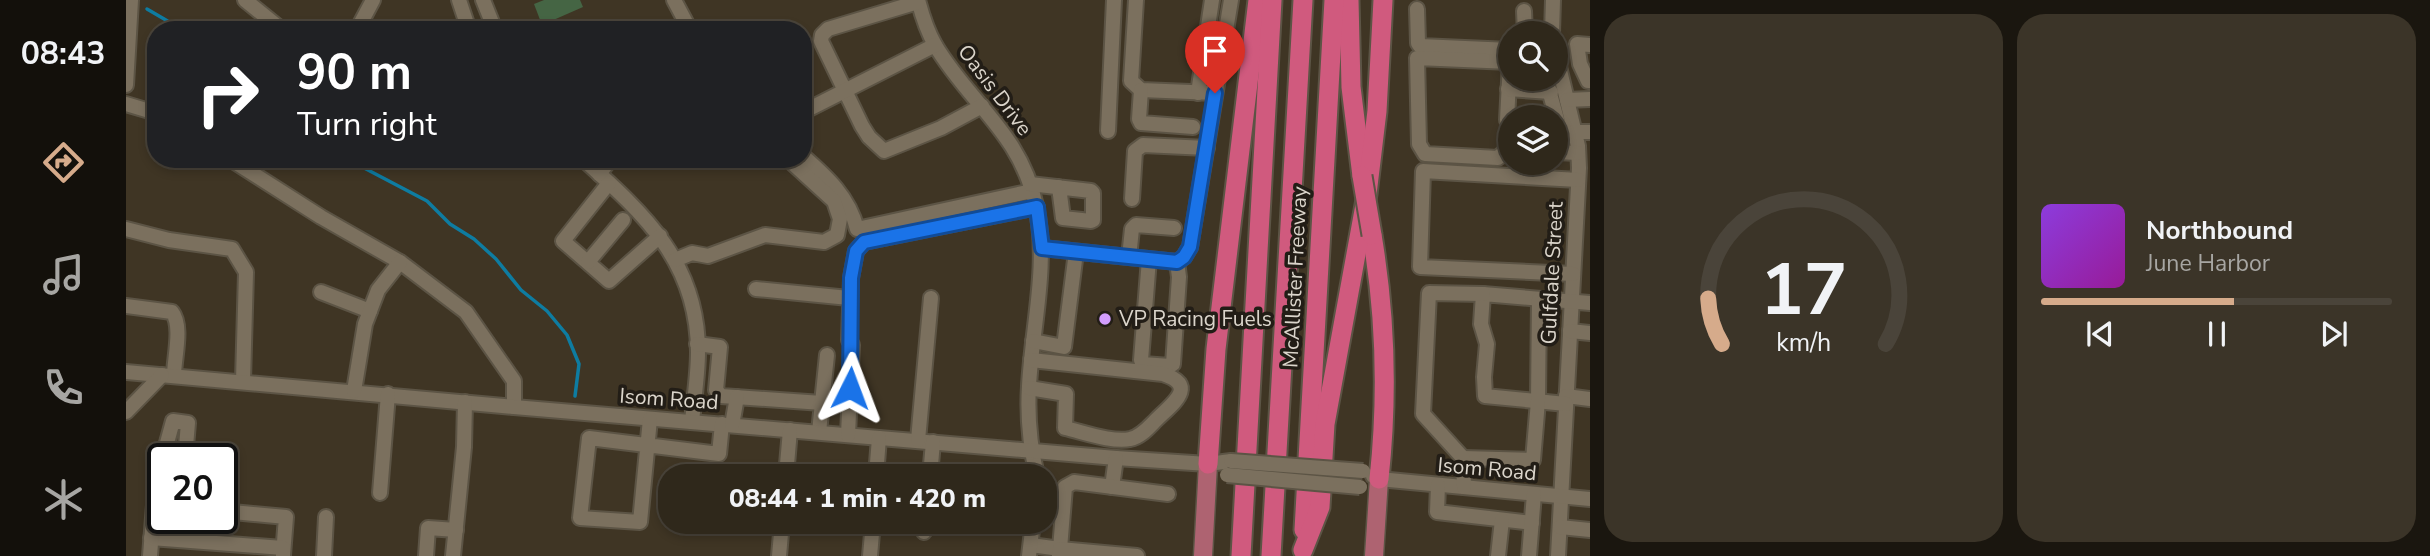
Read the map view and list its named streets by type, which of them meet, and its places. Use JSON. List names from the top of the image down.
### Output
{
  "streets": {
    "highway": ["McAllister Freeway"],
    "street": ["Oasis Drive", "Gulfdale Street", "Isom Road"]
  },
  "crossings": [
    ["Oasis Drive", "Isom Road"],
    ["Gulfdale Street", "Isom Road"]
  ],
  "places": ["VP Racing Fuels"],
  "page": {
    "tabs": "08:43",
    "turn": ["90 m", "Turn right"],
    "song": ["Northbound", "June Harbor"],
    "limit": "20",
    "trip": "08:44 · 1 min · 420 m",
    "gauge": ["17", "km/h"]
  }
}
